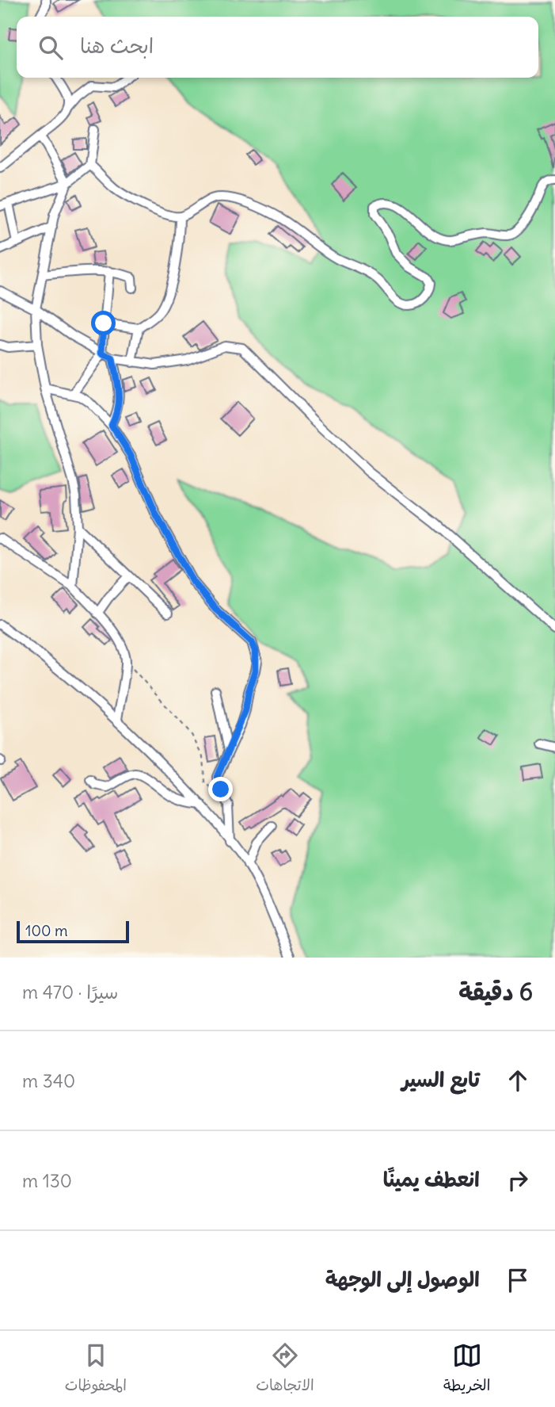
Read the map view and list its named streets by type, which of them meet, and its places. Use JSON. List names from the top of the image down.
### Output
{
  "scale_bar": "100 m",
  "page": {
    "search": "ابحث هنا",
    "scale": "100 m",
    "heading": ["6 دقيقة", "سيرًا · 470 m"],
    "list": [
      ["تابع السير", "340 m"],
      ["انعطف يمينًا", "130 m"],
      "الوصول إلى الوجهة"
    ],
    "nav": ["الخريطة", "الاتجاهات", "المحفوظات"]
  }
}
